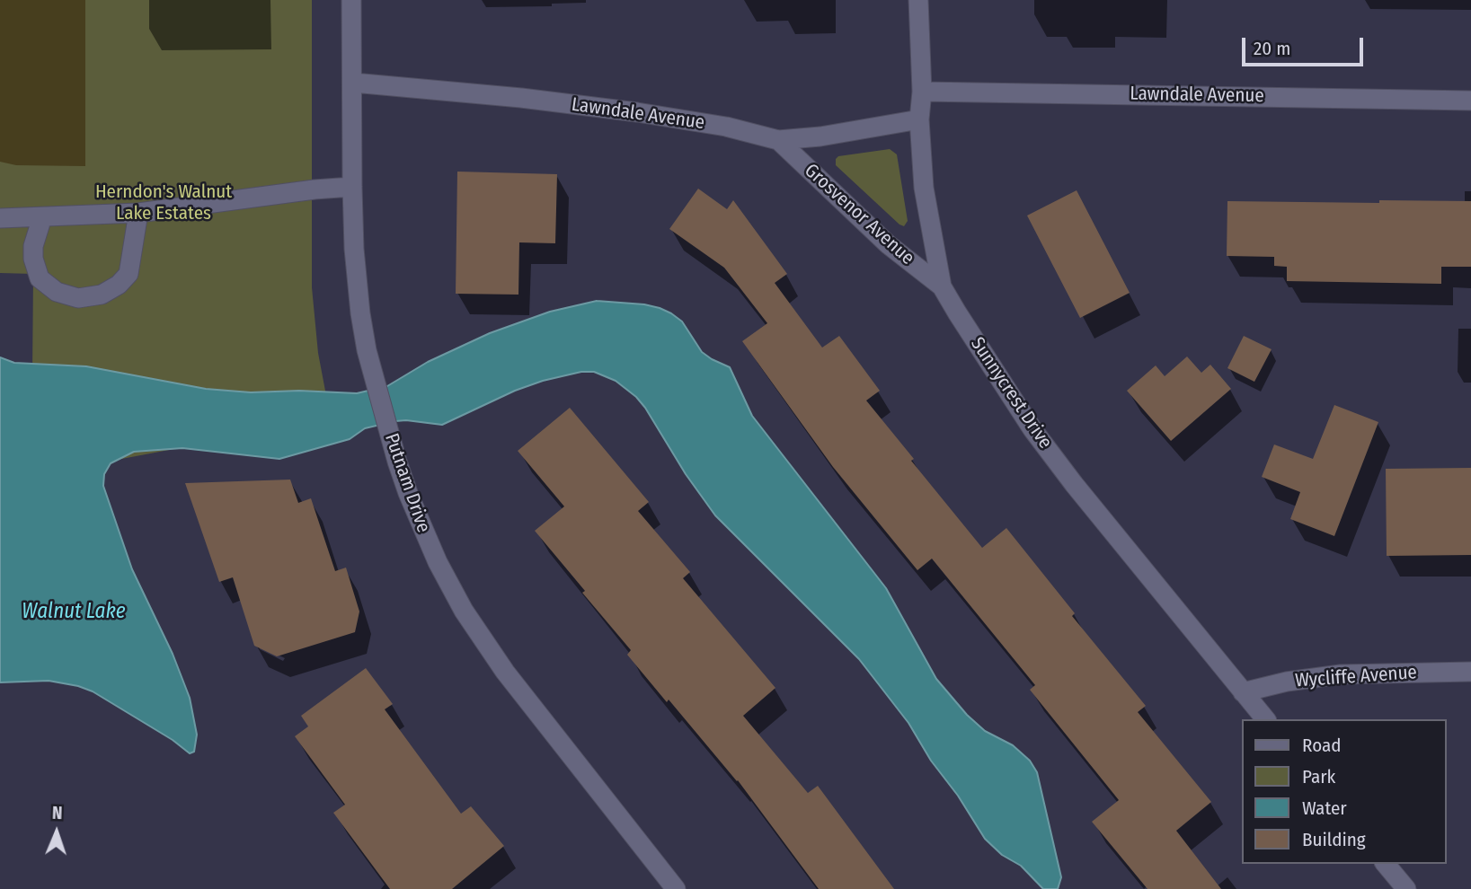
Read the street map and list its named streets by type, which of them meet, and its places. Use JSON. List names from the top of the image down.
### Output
{
  "streets": {
    "street": [
      "Lawndale Avenue",
      "Grosvenor Avenue",
      "Sunnycrest Drive",
      "Putnam Drive",
      "Wycliffe Avenue"
    ]
  },
  "crossings": [
    ["Lawndale Avenue", "Grosvenor Avenue"],
    ["Lawndale Avenue", "Sunnycrest Drive"],
    ["Lawndale Avenue", "Putnam Drive"],
    ["Grosvenor Avenue", "Sunnycrest Drive"],
    ["Sunnycrest Drive", "Wycliffe Avenue"]
  ],
  "water": ["Walnut Lake"],
  "parks": ["Herndon's Walnut Lake Estates"],
  "legend": [
    "Road",
    "Park",
    "Water",
    "Building"
  ],
  "scale_bar": "20 m",
  "north": "top"
}
